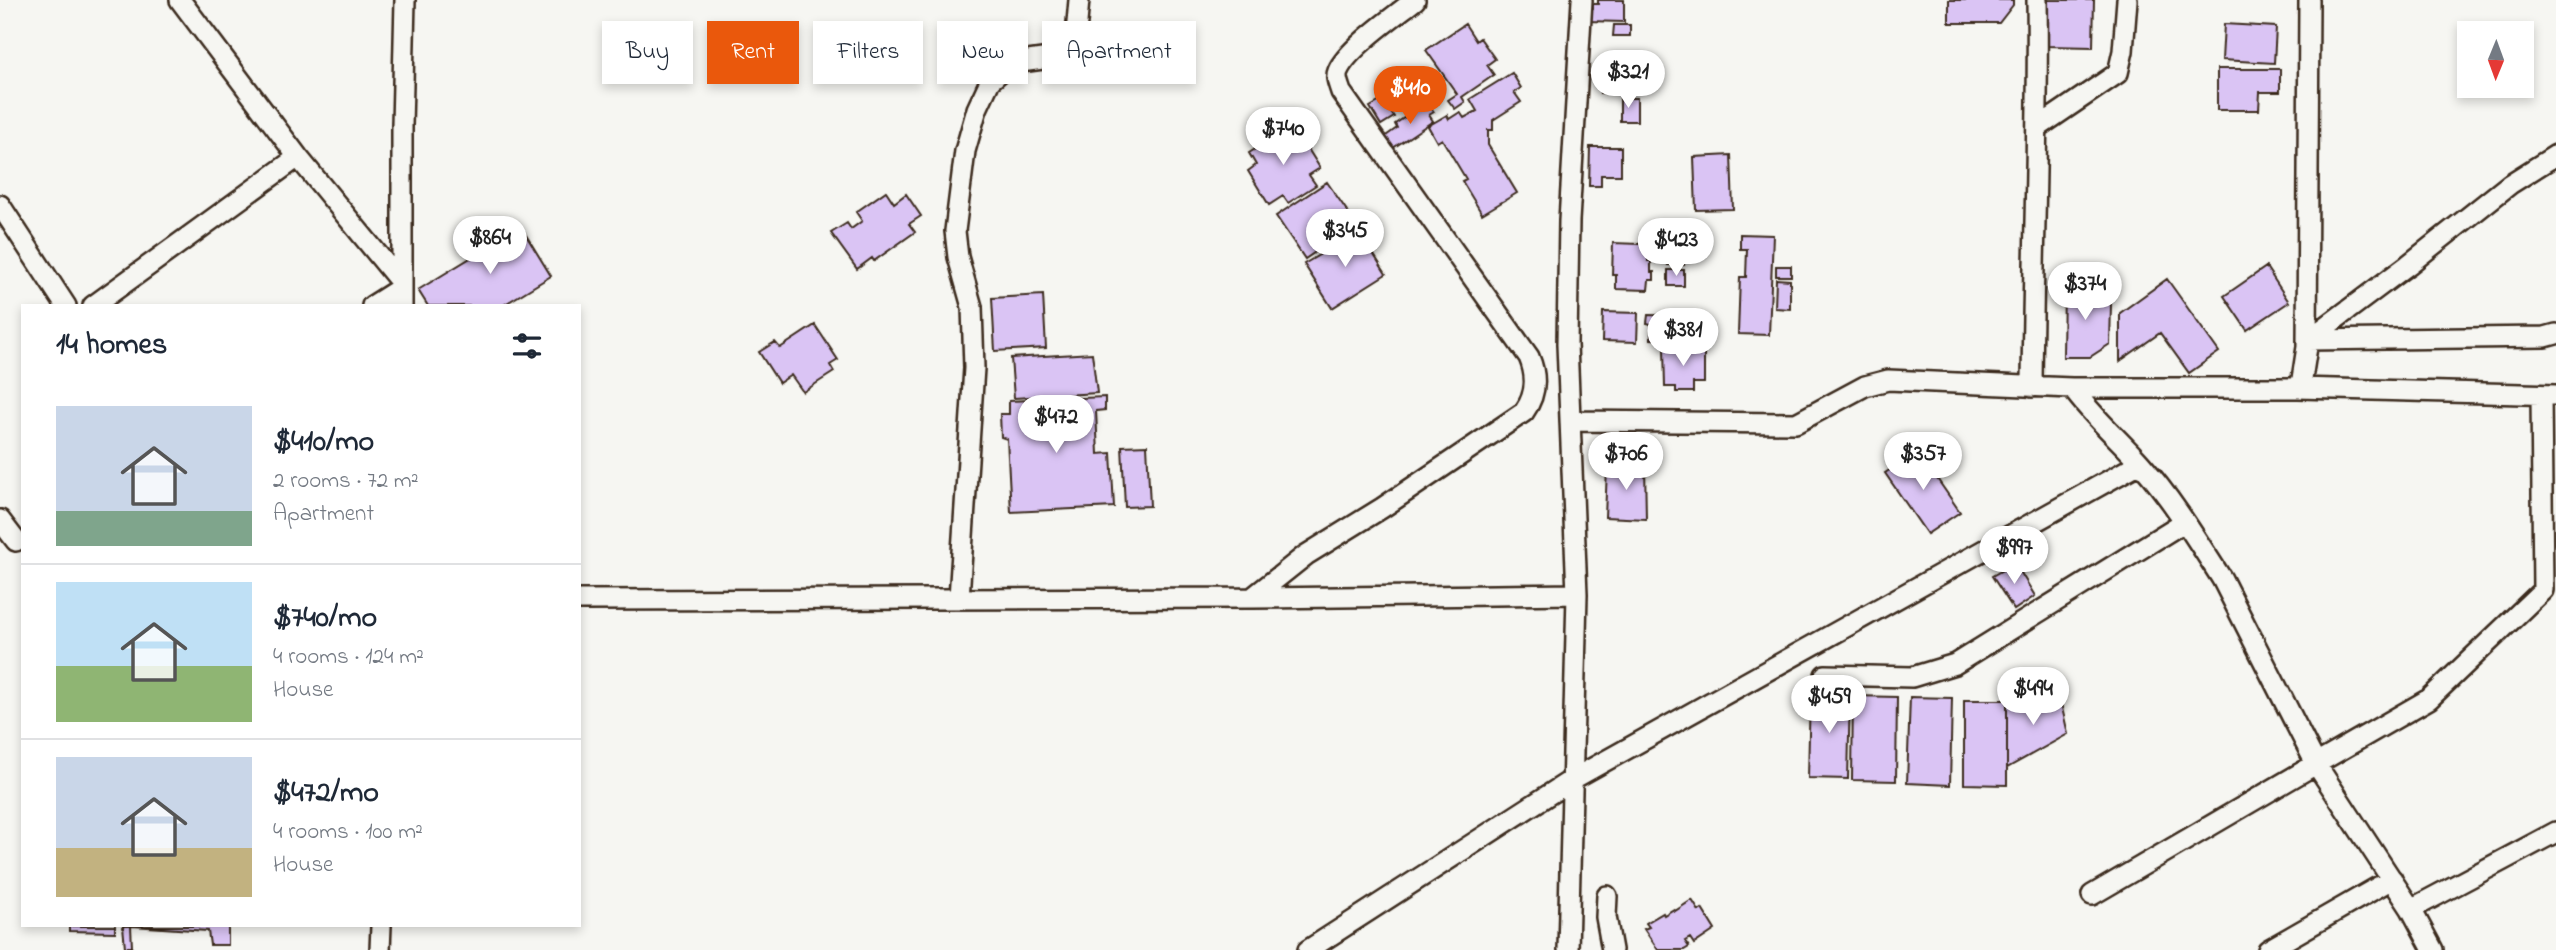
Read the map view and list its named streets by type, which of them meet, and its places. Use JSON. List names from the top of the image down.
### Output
{
  "north": "bottom",
  "page": {
    "chip": [
      "Buy",
      "Rent",
      "Filters",
      "New",
      "Apartment"
    ],
    "price": [
      "$321",
      "$410",
      "$740",
      "$345",
      "$864",
      "$423",
      "$374",
      "$381",
      "$472",
      "$706",
      "$357",
      "$997",
      "$494",
      "$459"
    ],
    "heading": "14 homes",
    "list": [
      {
        "name": "$410/mo",
        "note": "2 rooms · 72 m² · Apartment"
      },
      {
        "name": "$740/mo",
        "note": "4 rooms · 124 m² · House"
      },
      {
        "name": "$472/mo",
        "note": "4 rooms · 100 m² · House"
      }
    ]
  }
}
